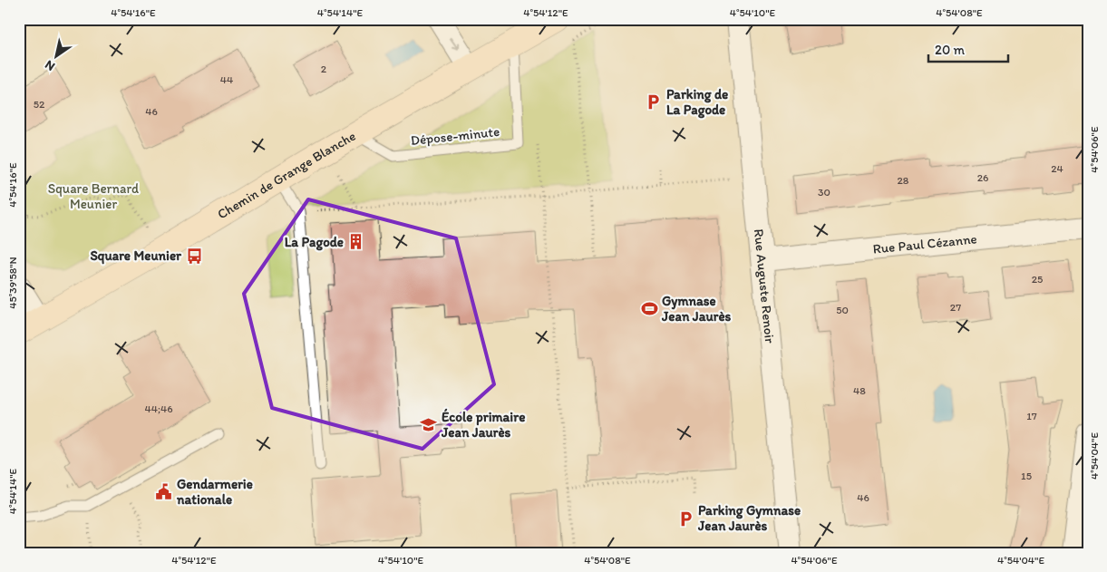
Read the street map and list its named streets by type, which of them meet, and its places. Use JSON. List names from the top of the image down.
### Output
{
  "streets": {
    "street": ["Chemin de Grange Blanche", "Rue Paul Cézanne", "Rue Auguste Renoir"],
    "lane": ["Dépose-minute"]
  },
  "crossings": [
    ["Dépose-minute", "Chemin de Grange Blanche"],
    ["Rue Paul Cézanne", "Rue Auguste Renoir"]
  ],
  "parks": ["Square Bernard Meunier"],
  "places": {
    "parking": ["Parking de La Pagode", "Parking Gymnase Jean Jaurès"],
    "building": ["La Pagode"],
    "bus stop": ["Square Meunier"],
    "sports": ["Gymnase Jean Jaurès"],
    "school or university": ["École primaire Jean Jaurès"],
    "public building": ["Gendarmerie nationale"]
  },
  "house_numbers": [
    "2",
    "44",
    "52",
    "46",
    "24",
    "26",
    "28",
    "30",
    "25",
    "27",
    "50",
    "48",
    "44;46",
    "17",
    "15",
    "46"
  ],
  "scale_bar": "20 m",
  "north": "bottom left",
  "coordinates": [
    "4°54'16\"E",
    "4°54'14\"E",
    "4°54'12\"E",
    "4°54'10\"E",
    "4°54'08\"E",
    "4°54'06\"E",
    "45°39'58\"N",
    "4°54'04\"E"
  ]
}
